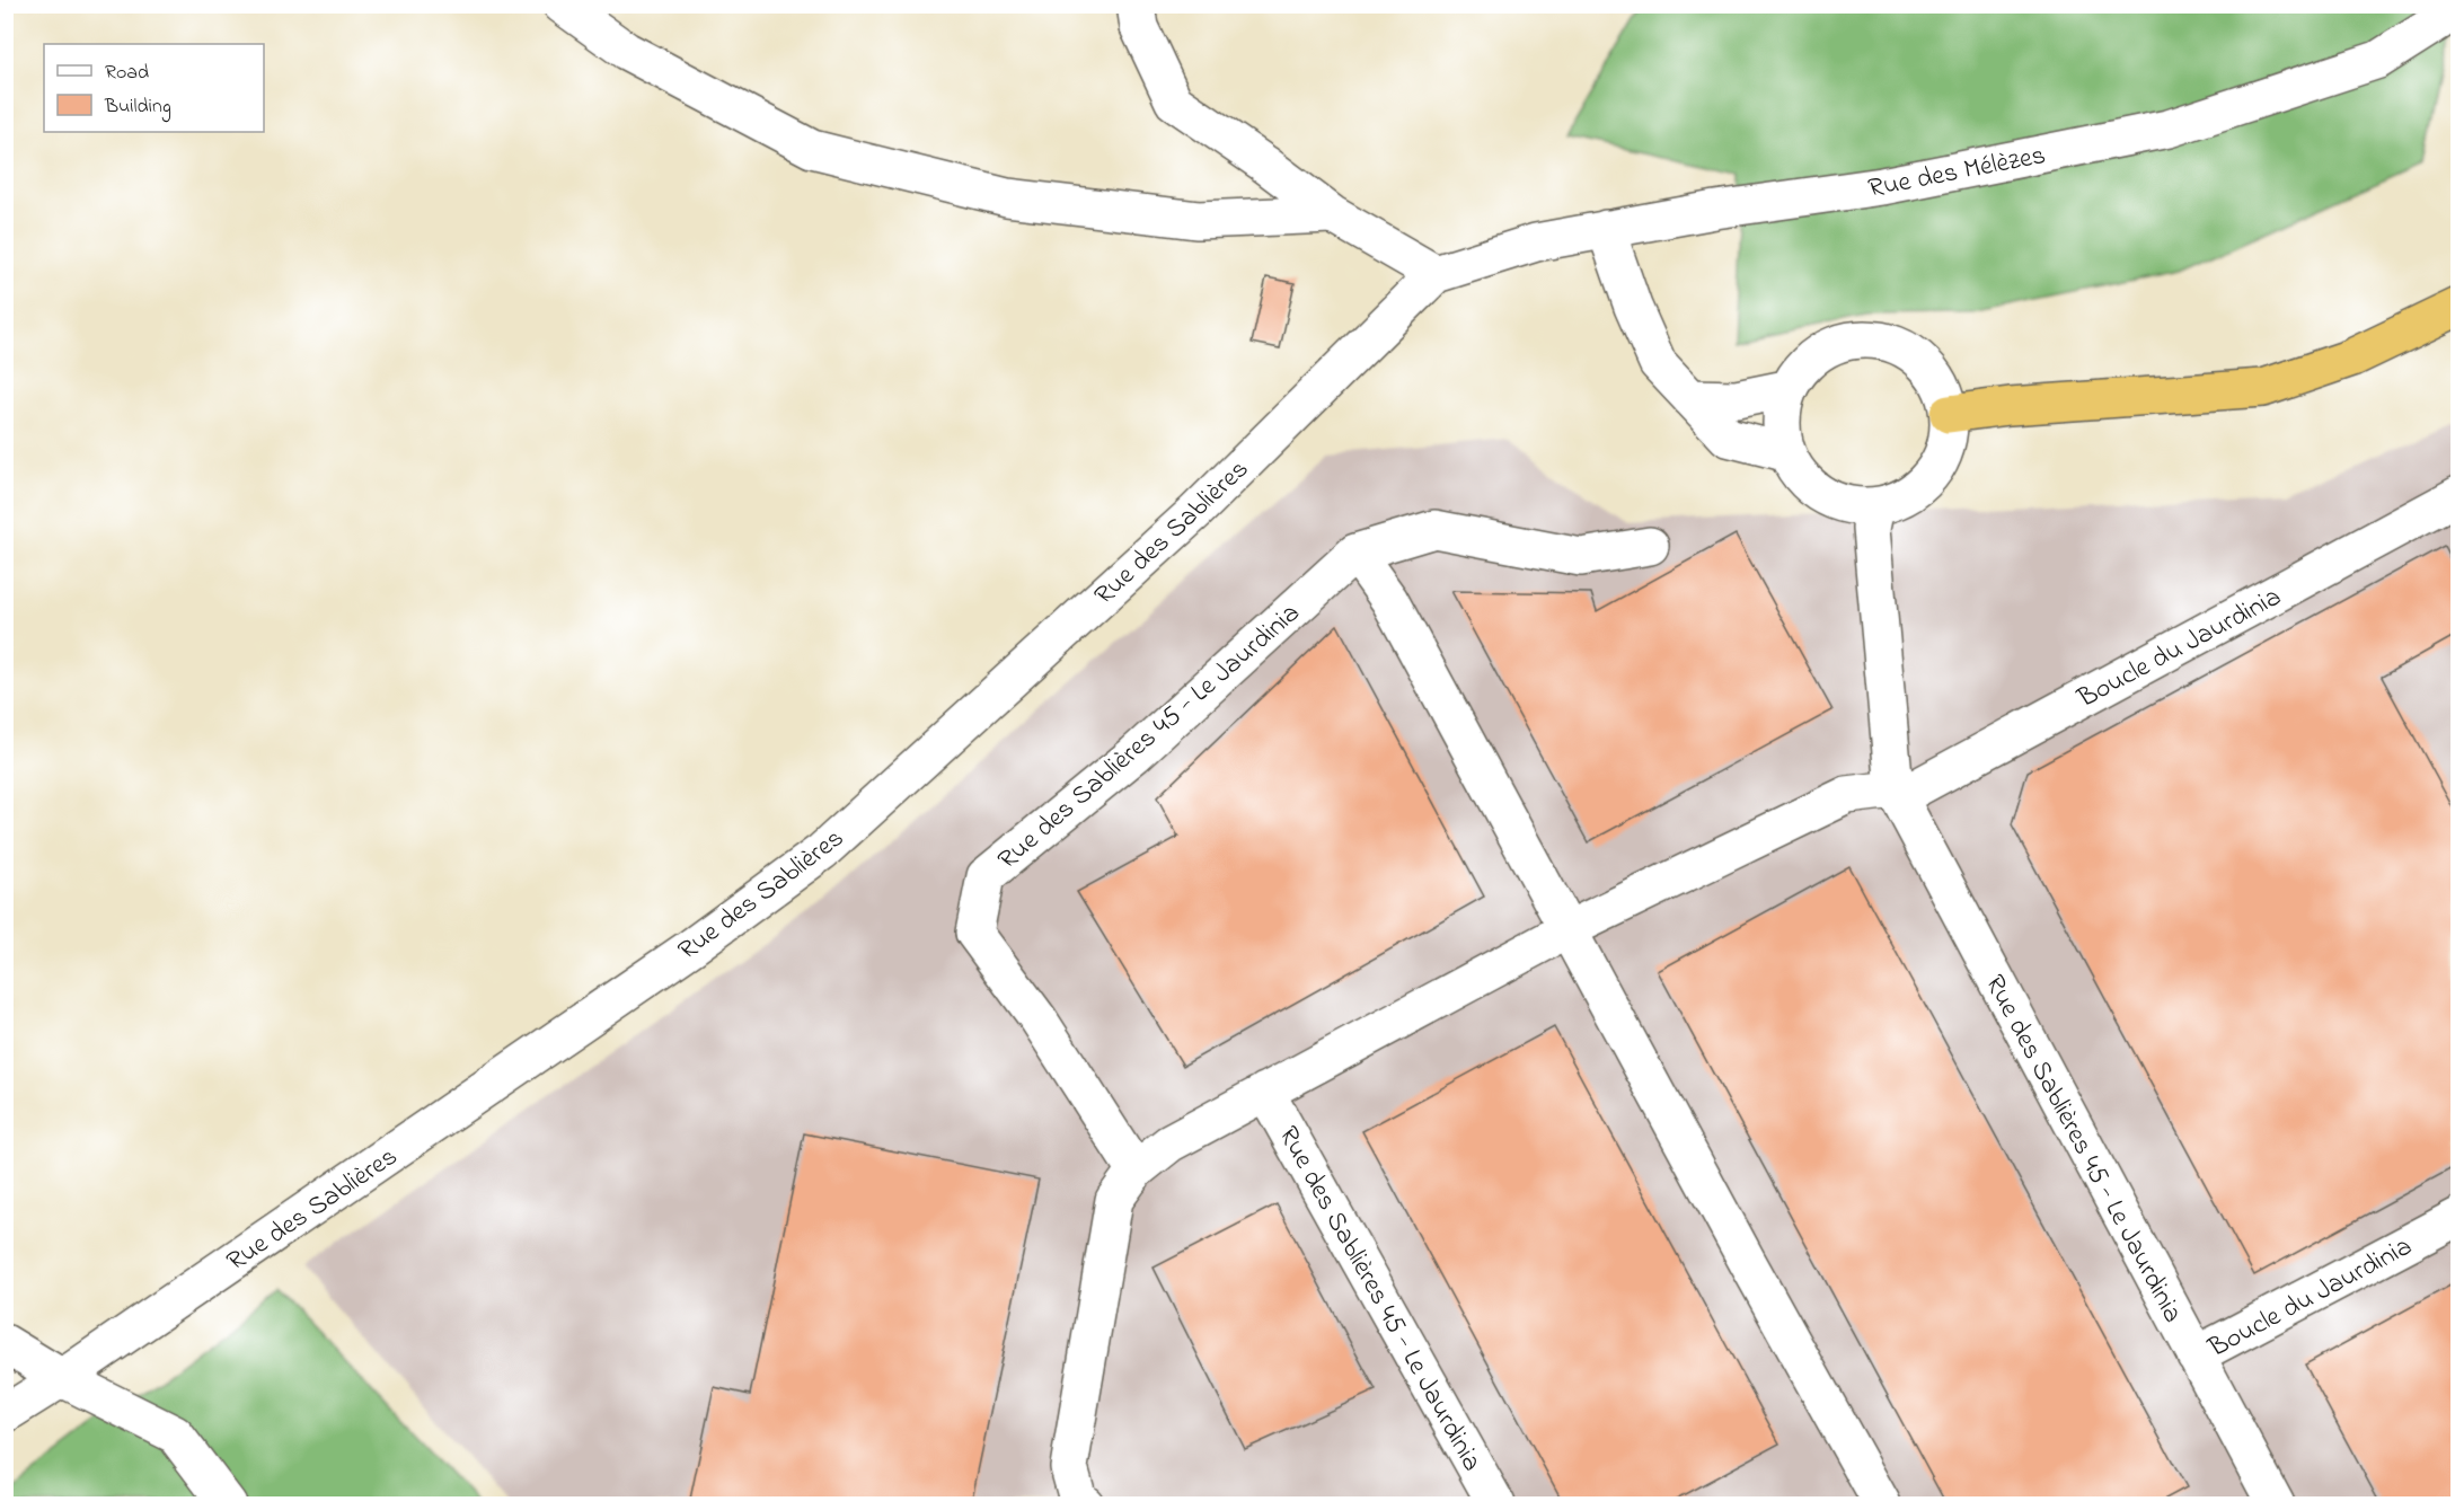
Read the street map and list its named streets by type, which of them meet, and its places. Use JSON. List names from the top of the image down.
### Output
{
  "streets": {
    "street": [
      "Rue des Mélèzes",
      "Rue des Sablières",
      "Boucle du Jaurdinia",
      "Rue des Sablières 45 - Le Jaurdinia"
    ]
  },
  "crossings": [
    ["Rue des Mélèzes", "Rue des Sablières"],
    ["Boucle du Jaurdinia", "Rue des Sablières 45 - Le Jaurdinia"]
  ],
  "legend": ["Road", "Building"]
}
